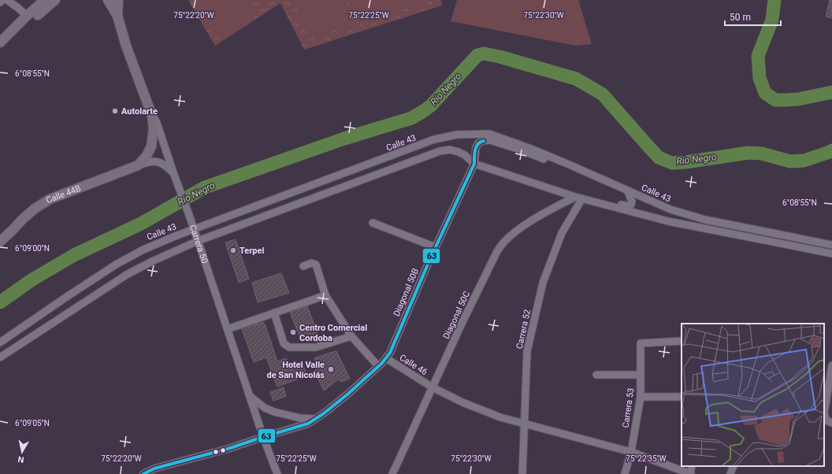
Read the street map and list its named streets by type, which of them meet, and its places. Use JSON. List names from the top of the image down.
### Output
{
  "streets": {
    "main road": ["Calle 44B", "Carrera 50"],
    "street": [
      "Calle 43",
      "Diagonal 50B",
      "Diagonal 50C",
      "Carrera 52",
      "Calle 46",
      "Carrera 53"
    ]
  },
  "crossings": [
    ["Calle 43", "Carrera 50"],
    ["Calle 43", "Diagonal 50B"],
    ["Calle 44B", "Carrera 50"],
    ["Carrera 50", "Calle 46"],
    ["Diagonal 50B", "Calle 46"],
    ["Diagonal 50C", "Carrera 52"],
    ["Diagonal 50C", "Calle 46"],
    ["Carrera 52", "Calle 46"],
    ["Calle 46", "Carrera 53"]
  ],
  "water": ["Río Negro"],
  "places": [
    "Autolarte",
    "Terpel",
    "Centro Comercial Cordoba",
    "Hotel Valle de San Nicolás"
  ],
  "lines": ["transit line 63"],
  "scale_bar": "50 m",
  "north": "bottom",
  "coordinates": [
    "75°22'20\"W",
    "75°22'25\"W",
    "75°22'30\"W",
    "6°08'55\"N",
    "6°09'00\"N",
    "6°09'05\"N",
    "75°22'35\"W"
  ]
}
